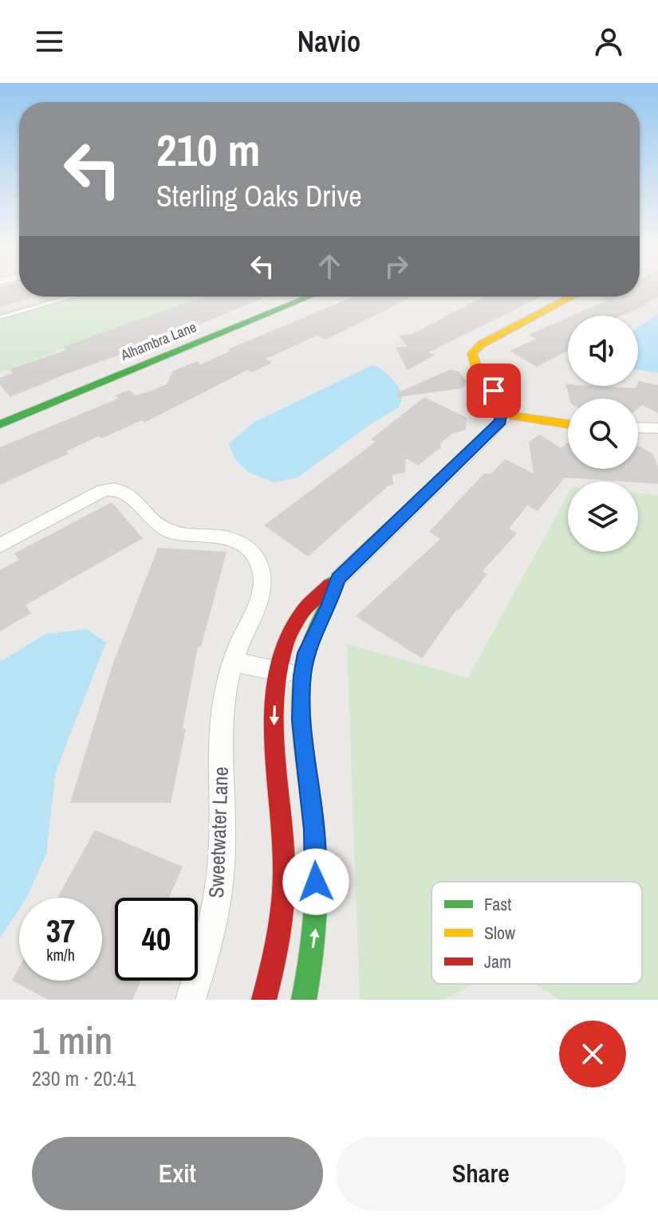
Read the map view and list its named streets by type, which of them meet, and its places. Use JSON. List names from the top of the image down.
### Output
{
  "streets": {
    "street": ["Alhambra Lane", "Sweetwater Lane"]
  },
  "legend": ["Fast", "Slow", "Jam"],
  "page": {
    "header": "Navio",
    "turn": ["210 m", "Sterling Oaks Drive"],
    "speed": "37 km/h",
    "limit": "40",
    "heading": ["1 min", "230 m · 20:41"],
    "buttons": ["Exit", "Share"]
  }
}
